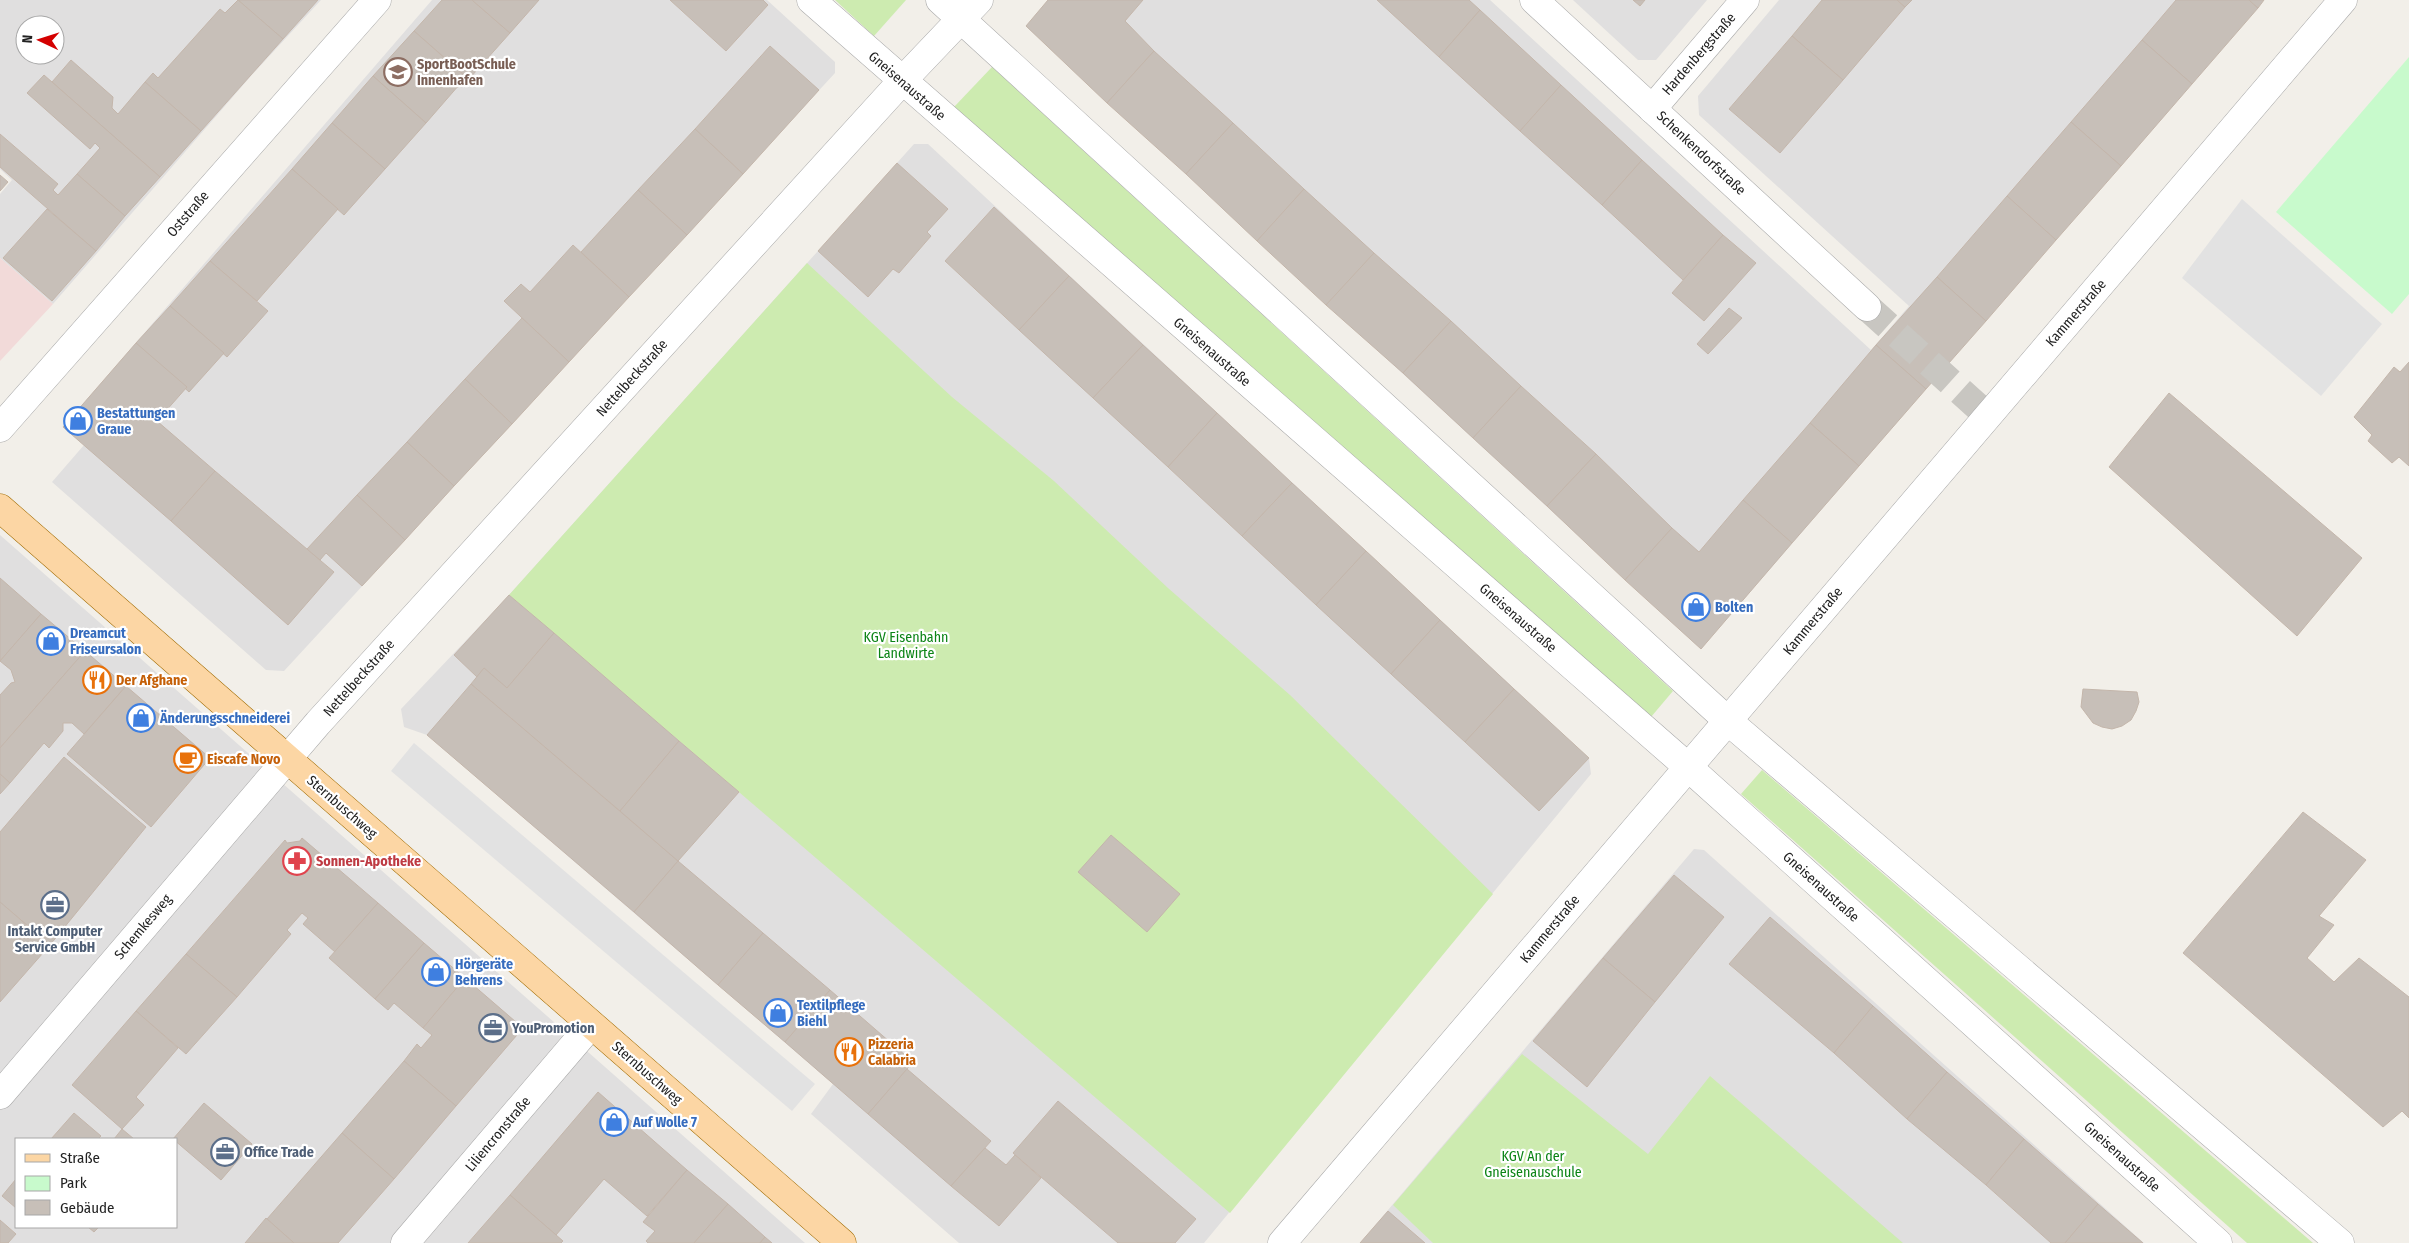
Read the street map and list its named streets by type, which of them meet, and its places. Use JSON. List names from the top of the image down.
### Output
{
  "streets": {
    "main road": ["Sternbuschweg"],
    "street": [
      "Hardenbergstraße",
      "Gneisenaustraße",
      "Schenkendorfstraße",
      "Oststraße",
      "Kammerstraße",
      "Nettelbeckstraße",
      "Schemkesweg",
      "Liliencronstraße"
    ]
  },
  "crossings": [
    ["Hardenbergstraße", "Schenkendorfstraße"],
    ["Gneisenaustraße", "Kammerstraße"],
    ["Gneisenaustraße", "Nettelbeckstraße"],
    ["Nettelbeckstraße", "Sternbuschweg"],
    ["Nettelbeckstraße", "Schemkesweg"],
    ["Sternbuschweg", "Schemkesweg"],
    ["Sternbuschweg", "Liliencronstraße"]
  ],
  "parks": ["KGV Eisenbahn Landwirte", "KGV An der Gneisenauschule"],
  "places": {
    "school or university": ["SportBootSchule Innenhafen"],
    "shop": [
      "Bestattungen Graue",
      "Bolten",
      "Dreamcut Friseursalon",
      "Änderungsschneiderei",
      "Hörgeräte Behrens",
      "Textilpflege Biehl",
      "Auf Wolle 7"
    ],
    "restaurant": ["Der Afghane", "Pizzeria Calabria"],
    "cafe": ["Eiscafe Novo"],
    "pharmacy": ["Sonnen-Apotheke"],
    "office": ["Intakt Computer Service GmbH", "YouPromotion", "Office Trade"]
  },
  "legend": ["Straße", "Park", "Gebäude"],
  "north": "left"
}
